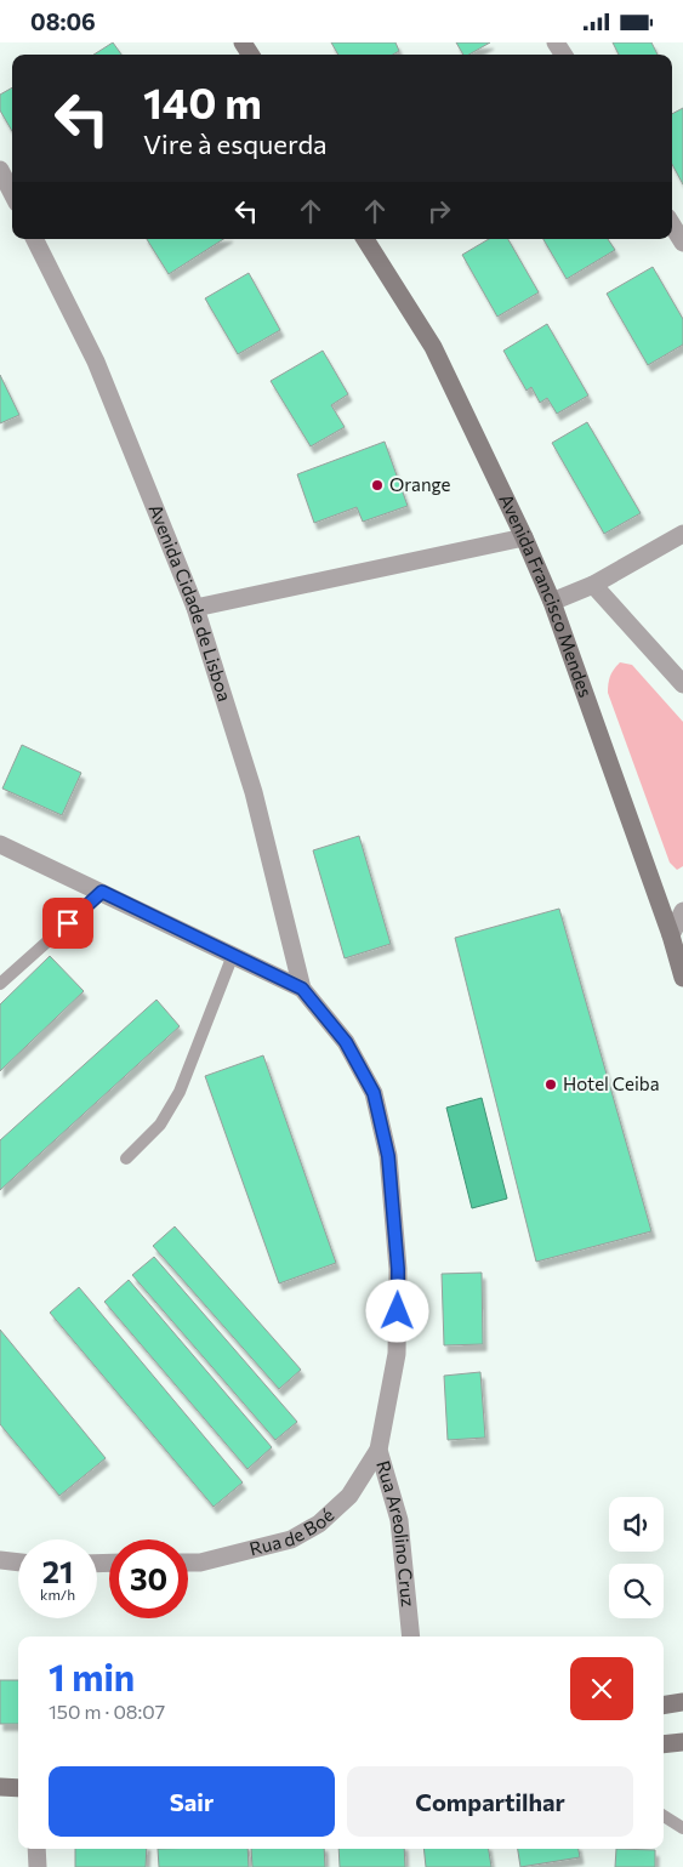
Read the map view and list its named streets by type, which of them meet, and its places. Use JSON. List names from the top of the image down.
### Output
{
  "streets": {
    "main road": ["Avenida Francisco Mendes"],
    "street": ["Avenida Cidade de Lisboa", "Rua de Boé", "Rua Areolino Cruz"]
  },
  "crossings": [
    ["Avenida Cidade de Lisboa", "Rua Areolino Cruz"],
    ["Rua de Boé", "Rua Areolino Cruz"]
  ],
  "places": ["Orange", "Hotel Ceiba"],
  "page": {
    "status": "08:06",
    "turn": ["140 m", "Vire à esquerda"],
    "speed": "21 km/h",
    "limit": "30",
    "heading": ["1 min", "150 m · 08:07"],
    "buttons": ["Sair", "Compartilhar"]
  }
}
